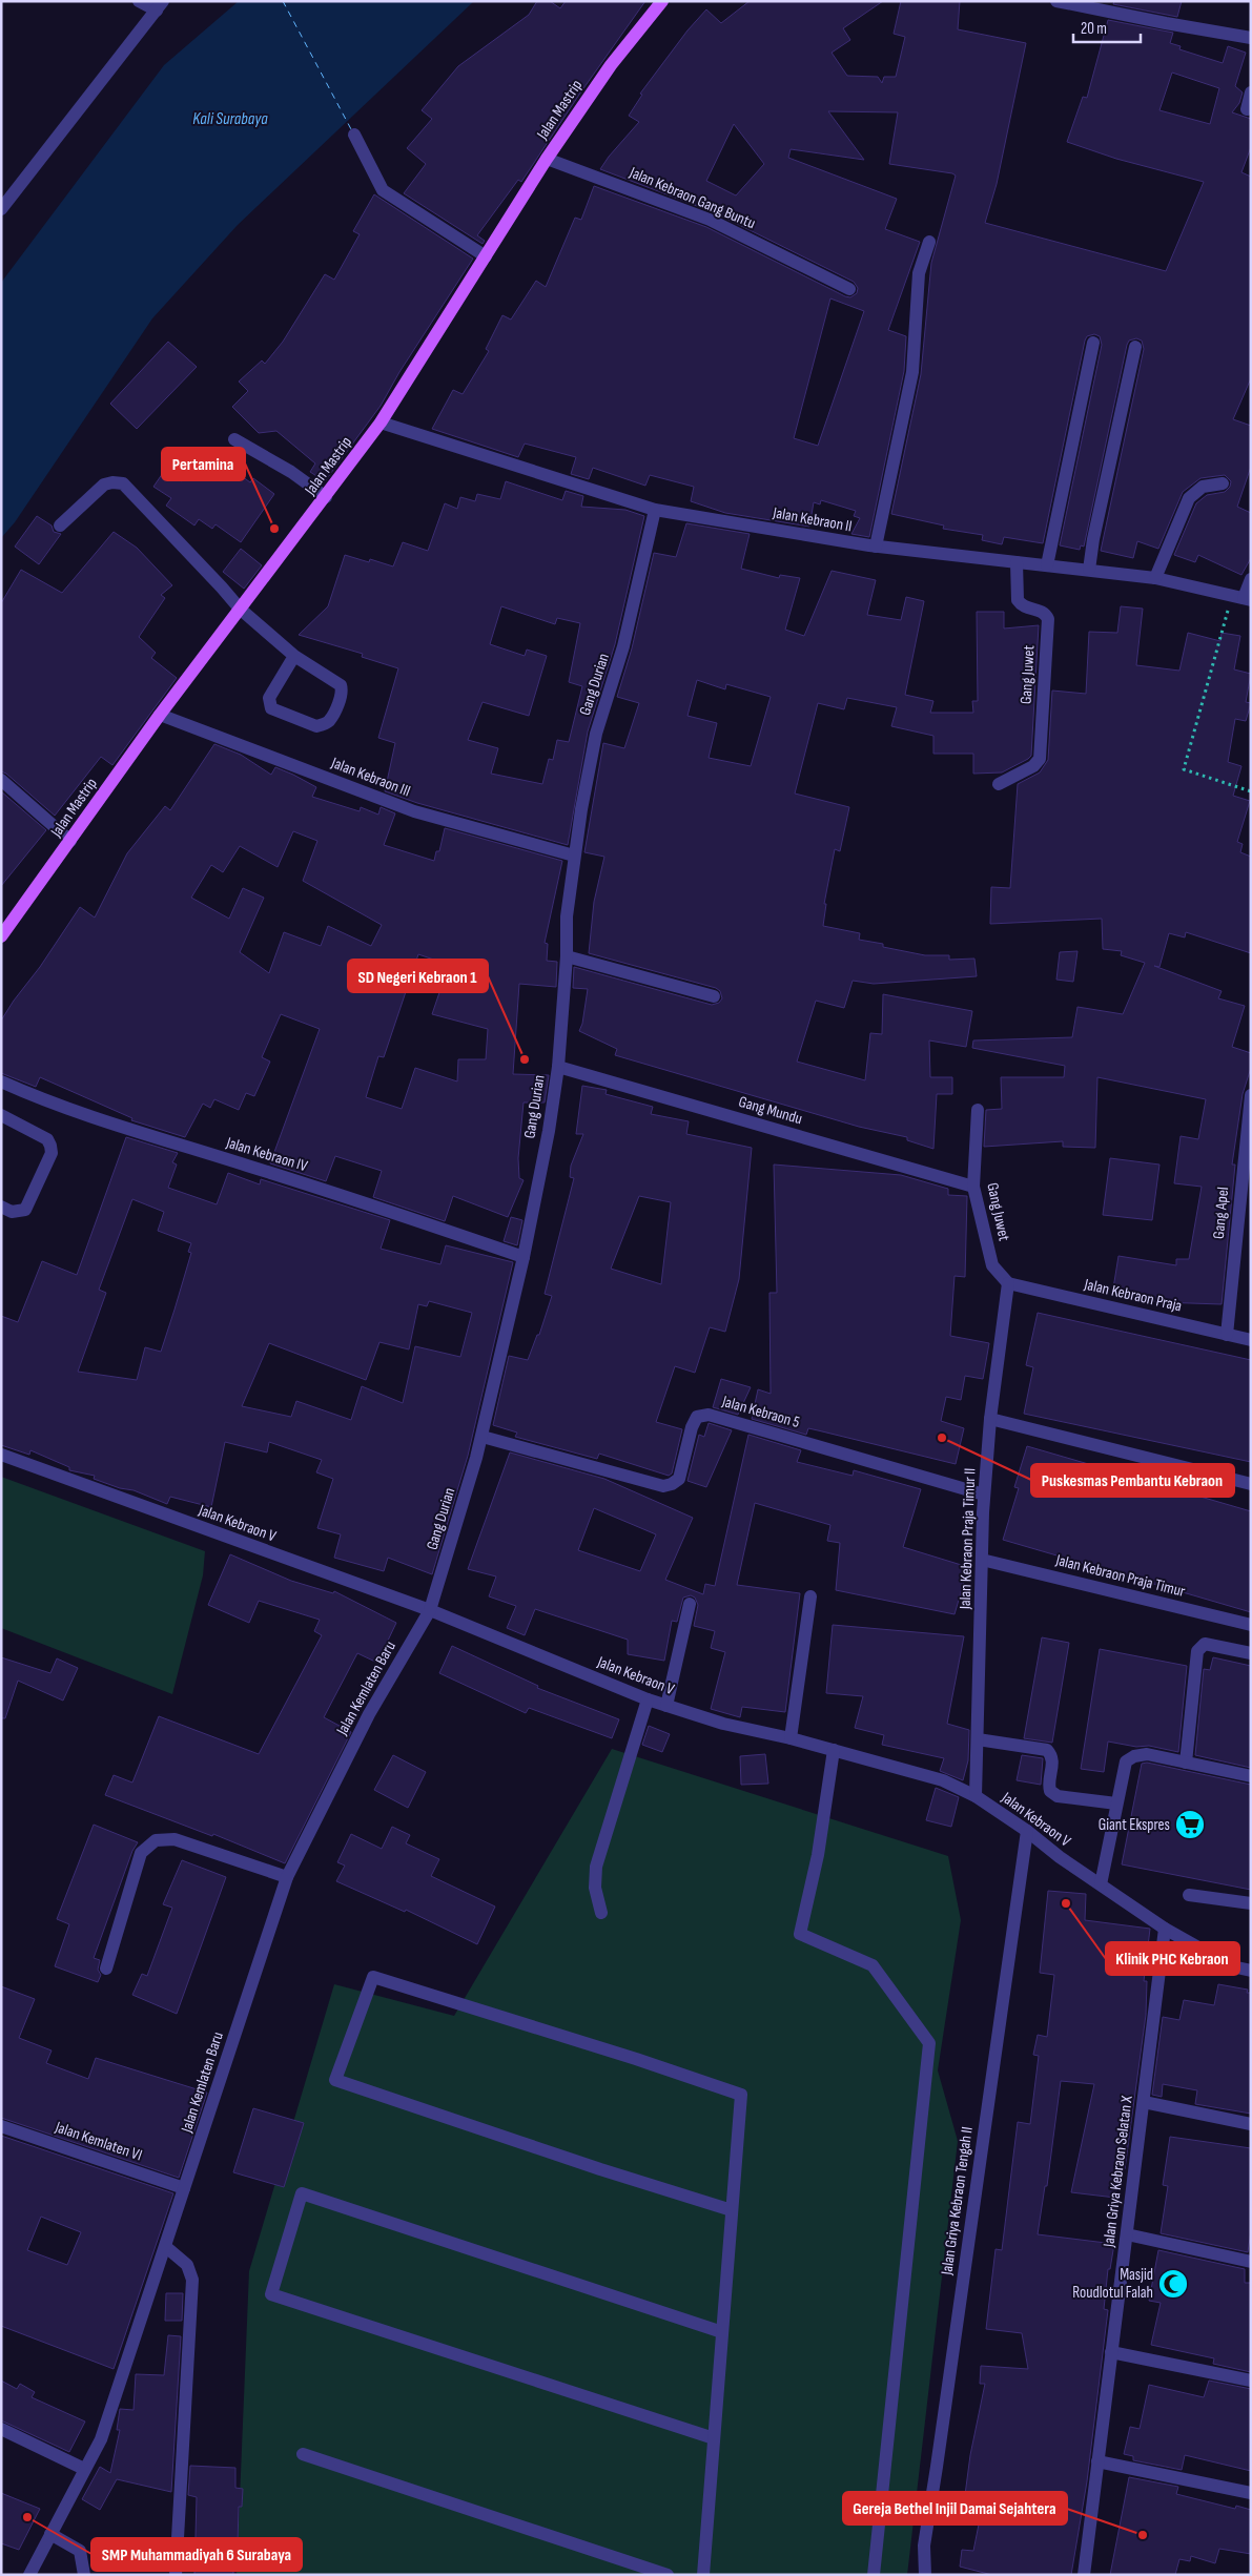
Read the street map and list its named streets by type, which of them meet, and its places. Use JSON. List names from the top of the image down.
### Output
{
  "streets": {
    "main road": ["Jalan Mastrip"],
    "street": [
      "Jalan Kebraon Gang Buntu",
      "Jalan Kebraon II",
      "Gang Juwet",
      "Gang Durian",
      "Jalan Kebraon III",
      "Gang Mundu",
      "Jalan Kebraon IV",
      "Gang Apel",
      "Jalan Kebraon Praja",
      "Jalan Kebraon 5",
      "Jalan Kebraon V",
      "Jalan Kebraon Praja Timur II",
      "Jalan Kebraon Praja Timur",
      "Jalan Kemlaten Baru",
      "Jalan Kemlaten VI",
      "Jalan Griya Kebraon Selatan X",
      "Jalan Griya Kebraon Tengah II"
    ]
  },
  "crossings": [
    ["Jalan Mastrip", "Jalan Kebraon Gang Buntu"],
    ["Jalan Mastrip", "Jalan Kebraon II"],
    ["Jalan Mastrip", "Jalan Kebraon III"],
    ["Jalan Kebraon II", "Gang Juwet"],
    ["Jalan Kebraon II", "Gang Durian"],
    ["Gang Juwet", "Gang Mundu"],
    ["Gang Juwet", "Jalan Kebraon Praja"],
    ["Gang Juwet", "Jalan Kebraon Praja Timur II"],
    ["Gang Durian", "Jalan Kebraon III"],
    ["Gang Durian", "Gang Mundu"],
    ["Gang Durian", "Jalan Kebraon IV"],
    ["Gang Durian", "Jalan Kebraon 5"],
    ["Gang Durian", "Jalan Kebraon V"],
    ["Gang Durian", "Jalan Kemlaten Baru"],
    ["Gang Apel", "Jalan Kebraon Praja"],
    ["Jalan Kebraon Praja", "Jalan Kebraon Praja Timur II"],
    ["Jalan Kebraon 5", "Jalan Kebraon Praja Timur II"],
    ["Jalan Kebraon V", "Jalan Kebraon Praja Timur II"],
    ["Jalan Kebraon V", "Jalan Kemlaten Baru"],
    ["Jalan Kebraon V", "Jalan Griya Kebraon Selatan X"],
    ["Jalan Kebraon V", "Jalan Griya Kebraon Tengah II"],
    ["Jalan Kebraon Praja Timur II", "Jalan Kebraon Praja Timur"],
    ["Jalan Kemlaten Baru", "Jalan Kemlaten VI"]
  ],
  "water": ["Kali Surabaya"],
  "places": {
    "other": [
      "Pertamina",
      "SD Negeri Kebraon 1",
      "Puskesmas Pembantu Kebraon",
      "Klinik PHC Kebraon",
      "SMP Muhammadiyah 6 Surabaya",
      "Gereja Bethel Injil Damai Sejahtera"
    ],
    "supermarket": ["Giant Ekspres"],
    "mosque": ["Masjid Roudlotul Falah"]
  },
  "scale_bar": "20 m"
}
